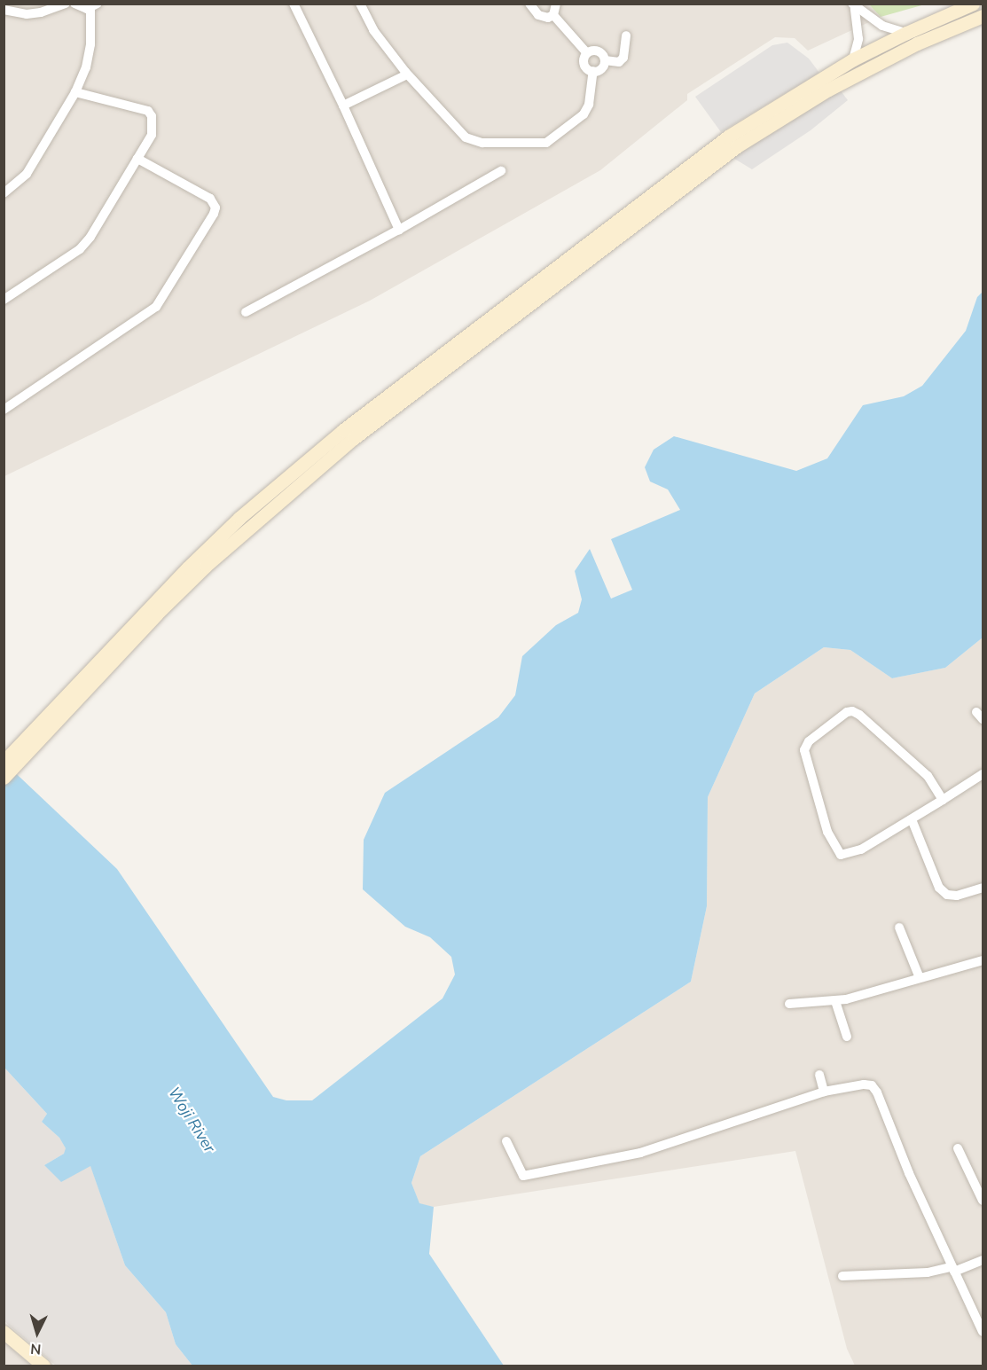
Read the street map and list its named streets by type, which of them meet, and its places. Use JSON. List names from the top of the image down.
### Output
{
  "water": ["Woji River"],
  "north": "bottom"
}
